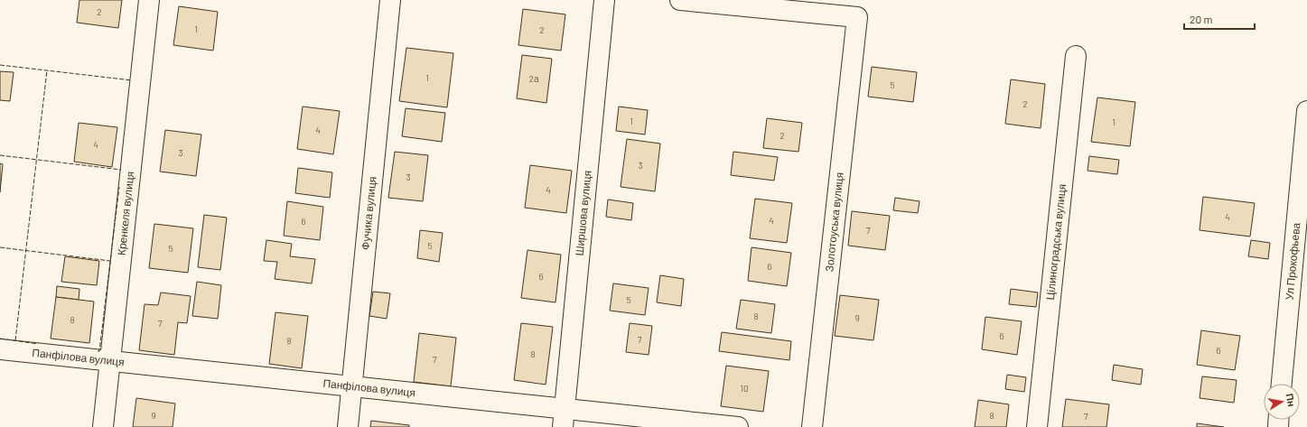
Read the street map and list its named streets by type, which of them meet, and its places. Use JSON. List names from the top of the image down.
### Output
{
  "streets": {
    "street": [
      "Кренкеля вулиця",
      "Фучика вулиця",
      "Ширшова вулиця",
      "Золотоуська вулиця",
      "Цілиноградська вулиця",
      "Ул Прокофьева",
      "Панфілова вулиця"
    ]
  },
  "crossings": [
    ["Кренкеля вулиця", "Панфілова вулиця"],
    ["Фучика вулиця", "Панфілова вулиця"],
    ["Ширшова вулиця", "Панфілова вулиця"]
  ],
  "house_numbers": [
    "2",
    "1",
    "2",
    "1",
    "2а",
    "5",
    "2",
    "1",
    "1",
    "4",
    "2",
    "4",
    "3",
    "3",
    "3",
    "4",
    "4",
    "4",
    "6",
    "7",
    "5",
    "5",
    "6",
    "6",
    "5",
    "8",
    "9",
    "8",
    "7",
    "6",
    "7",
    "8",
    "6",
    "8",
    "7",
    "10",
    "9",
    "8",
    "7"
  ],
  "scale_bar": "20 m",
  "north": "right"
}
